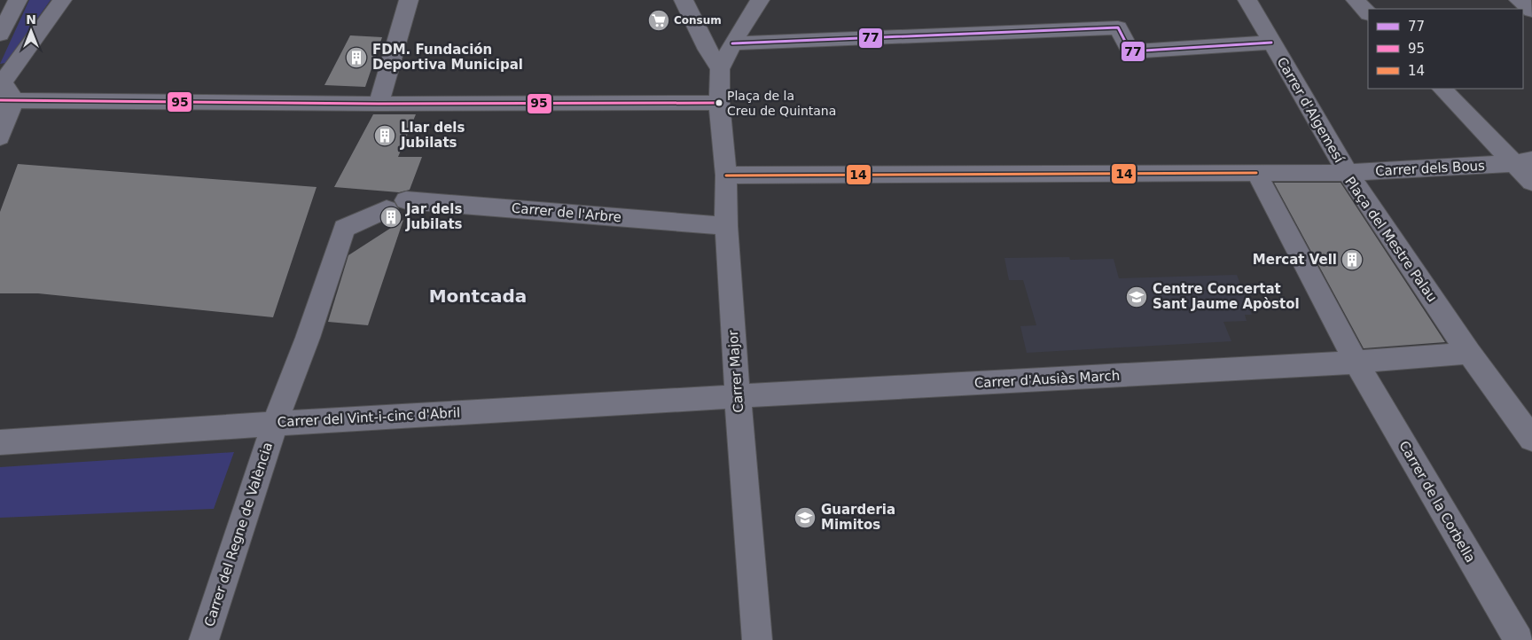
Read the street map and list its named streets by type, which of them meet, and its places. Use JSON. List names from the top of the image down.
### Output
{
  "streets": {
    "street": [
      "Carrer d'Algemesí",
      "Carrer dels Bous",
      "Carrer de l'Arbre",
      "Plaça del Mestre Palau",
      "Carrer Major",
      "Carrer d'Ausiàs March",
      "Carrer del Vint-i-cinc d'Abril",
      "Carrer de la Corbella",
      "Carrer del Regne de València"
    ]
  },
  "crossings": [
    ["Carrer d'Algemesí", "Carrer dels Bous"],
    ["Carrer d'Algemesí", "Plaça del Mestre Palau"],
    ["Carrer dels Bous", "Plaça del Mestre Palau"],
    ["Carrer de l'Arbre", "Carrer Major"],
    ["Carrer de l'Arbre", "Carrer del Regne de València"],
    ["Plaça del Mestre Palau", "Carrer Major"],
    ["Carrer Major", "Carrer d'Ausiàs March"],
    ["Carrer Major", "Carrer del Vint-i-cinc d'Abril"],
    ["Carrer d'Ausiàs March", "Carrer del Vint-i-cinc d'Abril"],
    ["Carrer d'Ausiàs March", "Carrer de la Corbella"],
    ["Carrer del Vint-i-cinc d'Abril", "Carrer del Regne de València"]
  ],
  "districts": ["Montcada"],
  "places": {
    "supermarket": ["Consum"],
    "building": [
      "FDM. Fundación Deportiva Municipal",
      "Llar dels Jubilats",
      "Jar dels Jubilats",
      "Mercat Vell"
    ],
    "other": ["Plaça de la Creu de Quintana"],
    "school or university": ["Centre Concertat Sant Jaume Apòstol", "Guarderia Mimitos"]
  },
  "lines": ["transit line 77", "transit line 95", "transit line 14"],
  "legend": ["77", "95", "14"],
  "north": "top"
}
